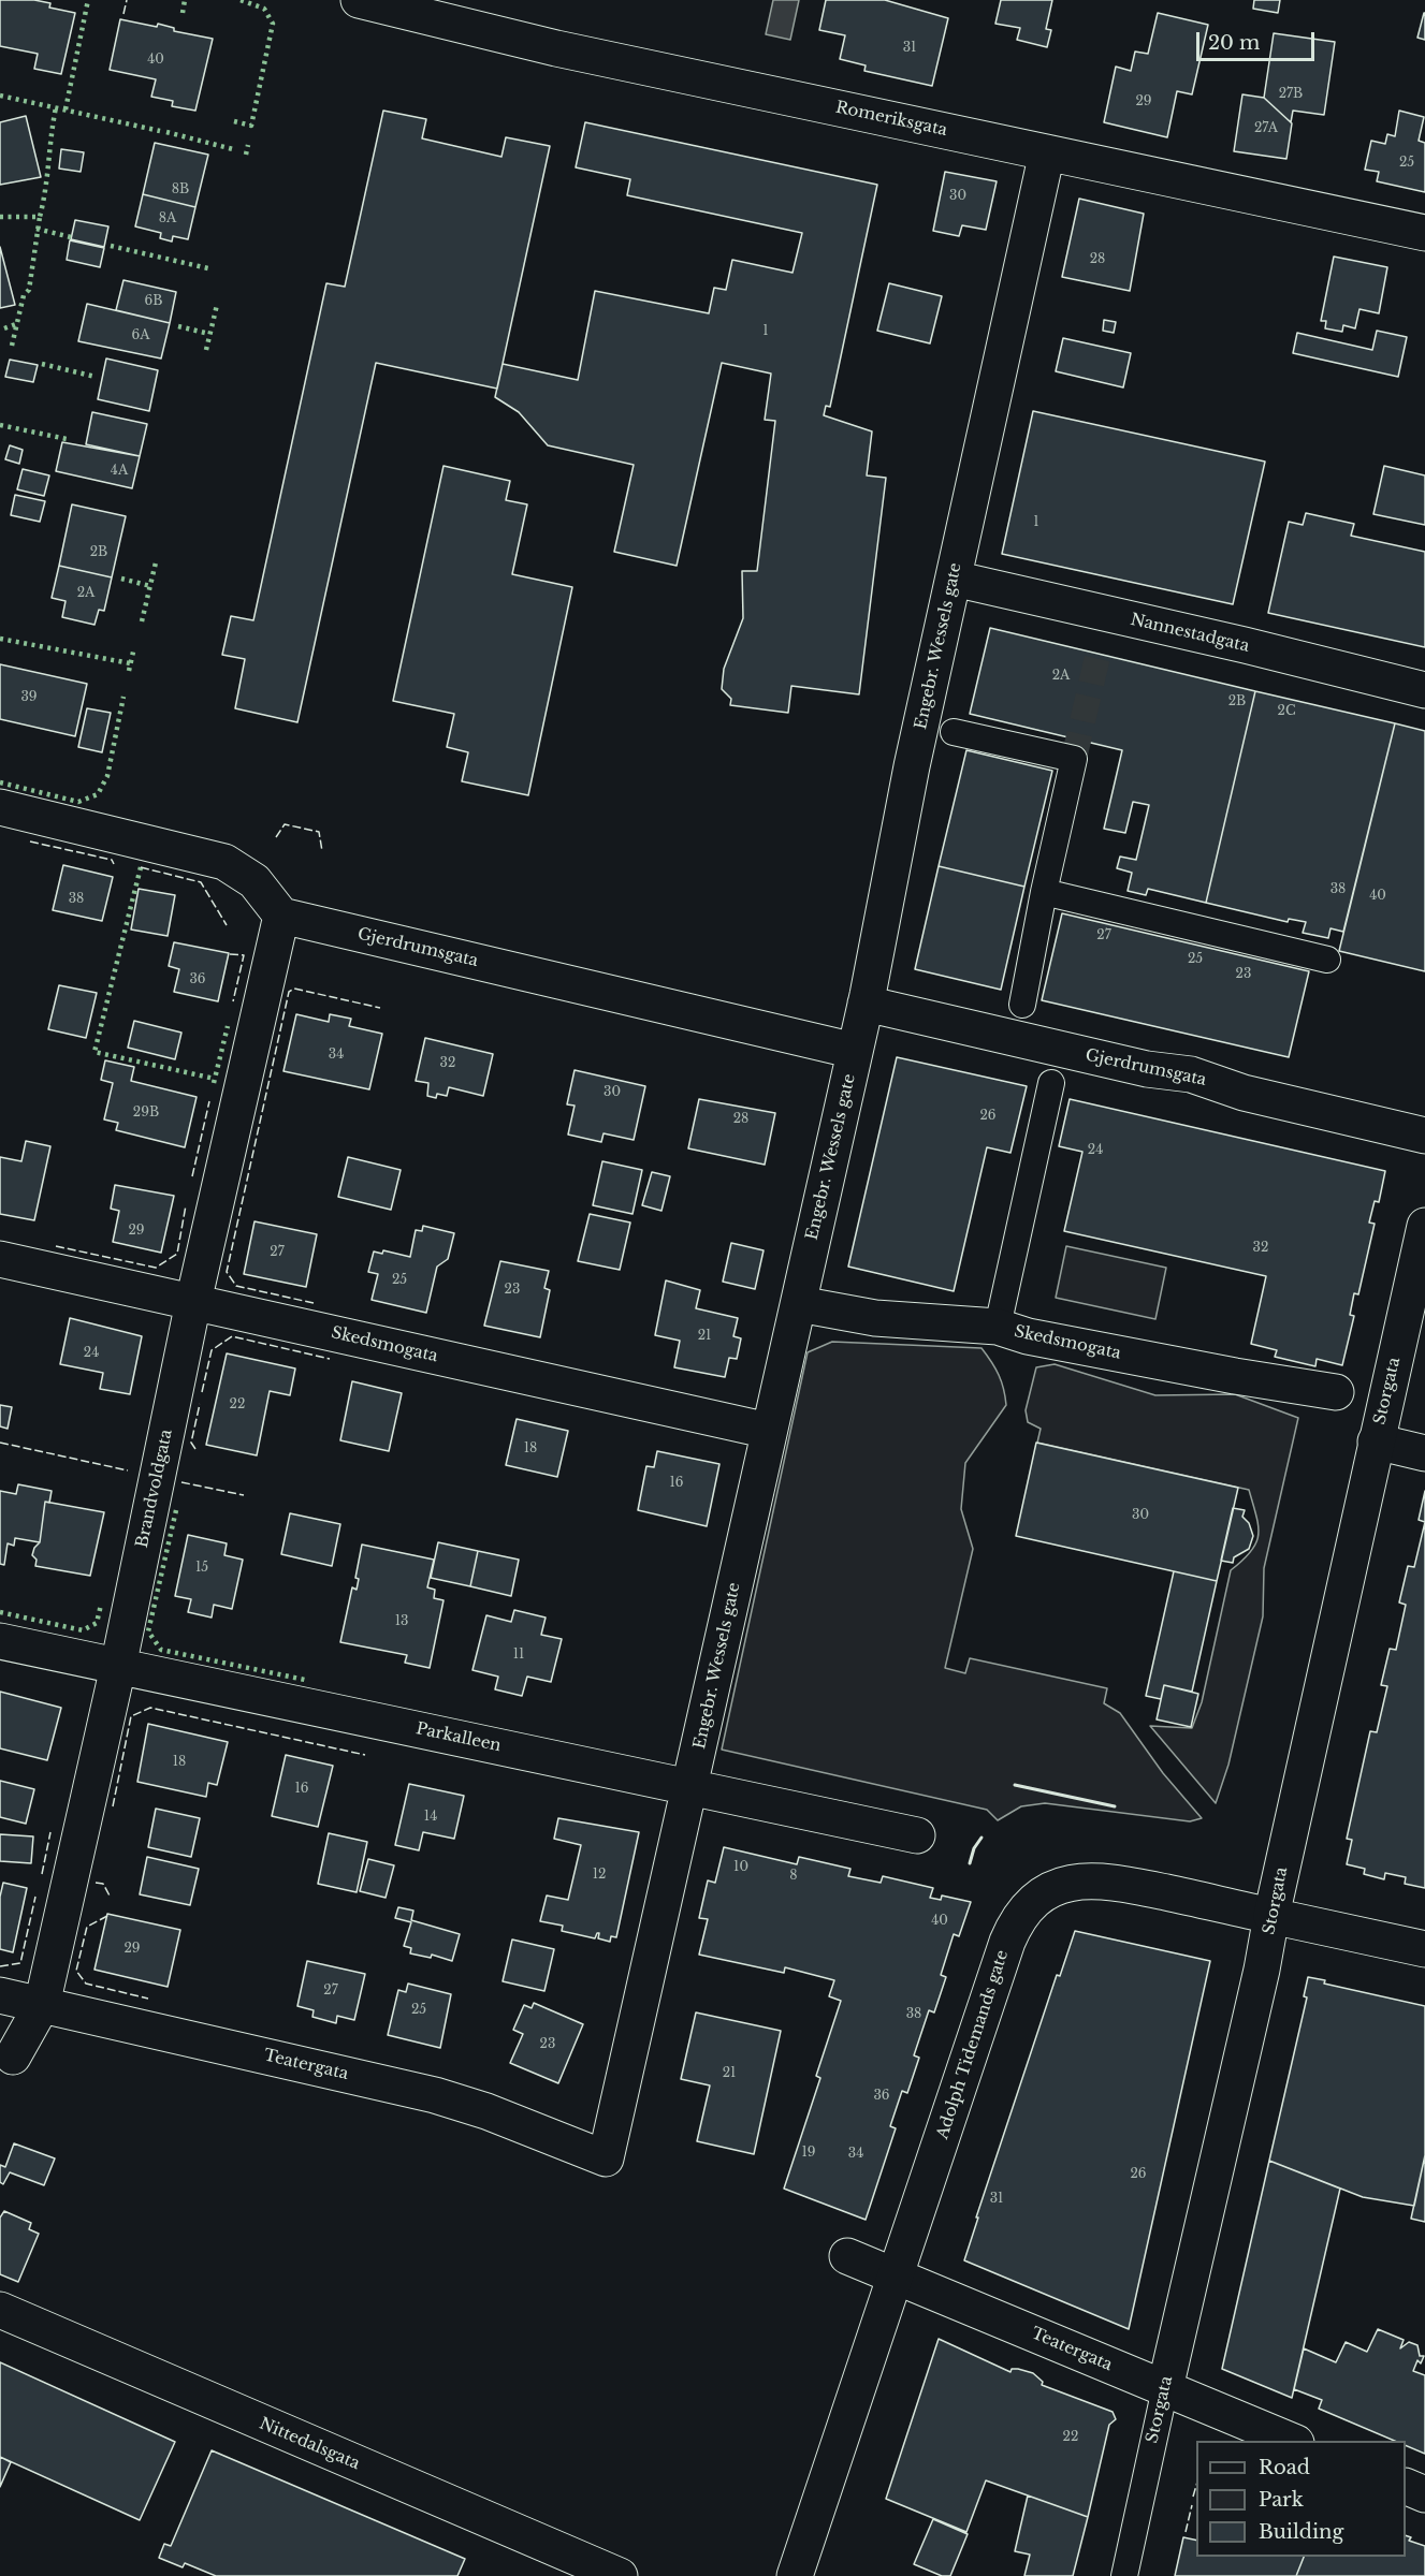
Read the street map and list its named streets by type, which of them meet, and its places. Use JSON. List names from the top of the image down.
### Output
{
  "streets": {
    "street": [
      "Romeriksgata",
      "Nannestadgata",
      "Engebr. Wessels gate",
      "Gjerdrumsgata",
      "Skedsmogata",
      "Storgata",
      "Brandvoldgata",
      "Parkalleen",
      "Adolph Tidemands gate",
      "Teatergata",
      "Nittedalsgata"
    ]
  },
  "crossings": [
    ["Romeriksgata", "Engebr. Wessels gate"],
    ["Nannestadgata", "Engebr. Wessels gate"],
    ["Engebr. Wessels gate", "Gjerdrumsgata"],
    ["Engebr. Wessels gate", "Skedsmogata"],
    ["Engebr. Wessels gate", "Parkalleen"],
    ["Engebr. Wessels gate", "Teatergata"],
    ["Gjerdrumsgata", "Brandvoldgata"],
    ["Skedsmogata", "Brandvoldgata"],
    ["Storgata", "Adolph Tidemands gate"],
    ["Storgata", "Teatergata"],
    ["Brandvoldgata", "Parkalleen"],
    ["Brandvoldgata", "Teatergata"],
    ["Adolph Tidemands gate", "Teatergata"]
  ],
  "house_numbers": [
    "31",
    "40",
    "27B",
    "29",
    "27A",
    "25",
    "8B",
    "30",
    "8A",
    "28",
    "6B",
    "1",
    "6A",
    "4A",
    "1",
    "2B",
    "2A",
    "2A",
    "39",
    "2B",
    "2C",
    "38",
    "40",
    "38",
    "27",
    "25",
    "23",
    "36",
    "34",
    "32",
    "30",
    "29B",
    "26",
    "28",
    "24",
    "29",
    "32",
    "27",
    "25",
    "23",
    "21",
    "24",
    "22",
    "18",
    "16",
    "30",
    "15",
    "13",
    "11",
    "18",
    "16",
    "14",
    "10",
    "12",
    "8",
    "40",
    "29",
    "27",
    "25",
    "38",
    "23",
    "21",
    "36",
    "19",
    "34",
    "26",
    "31",
    "22"
  ],
  "legend": ["Road", "Park", "Building"],
  "scale_bar": "20 m"
}
